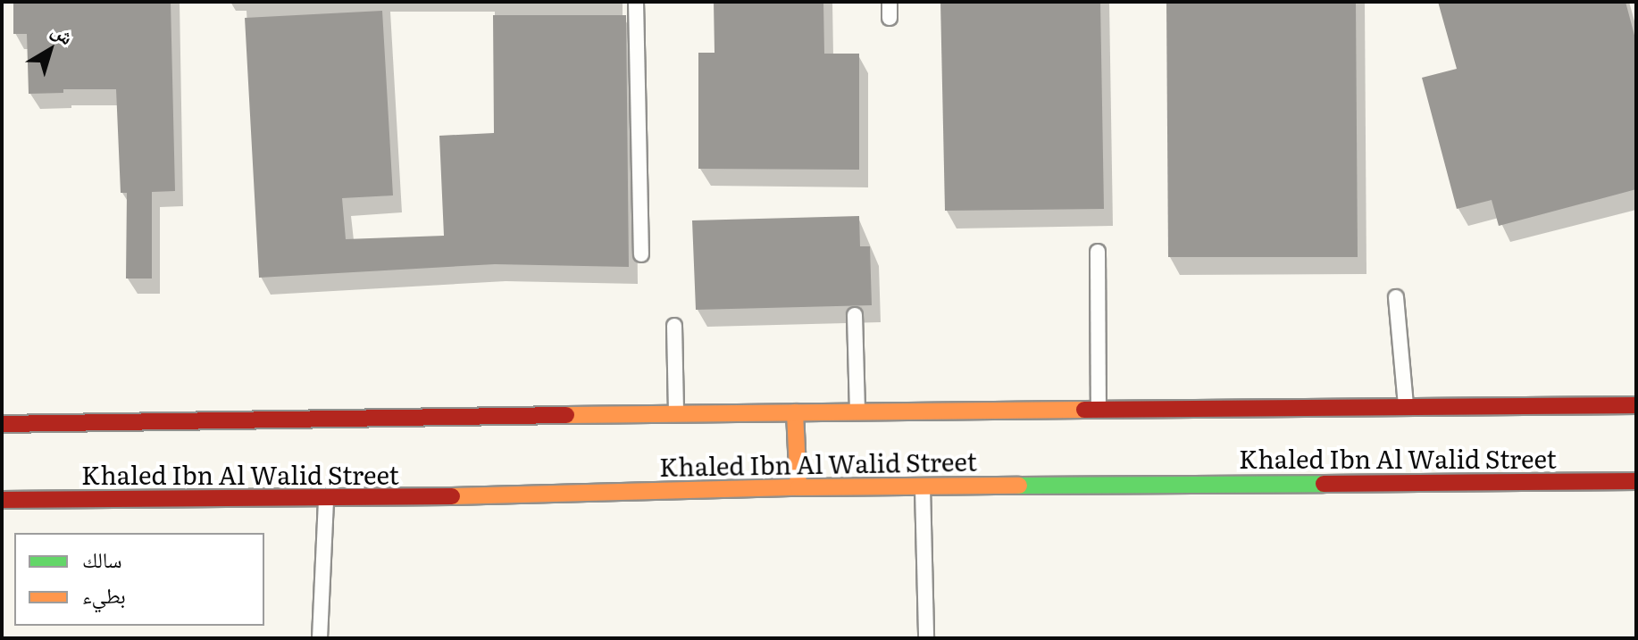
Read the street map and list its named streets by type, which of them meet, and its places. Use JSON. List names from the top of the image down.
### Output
{
  "streets": {
    "main road": ["Khaled Ibn Al Walid Street"]
  },
  "legend": ["سالك", "بطيء"],
  "north": "top right"
}
